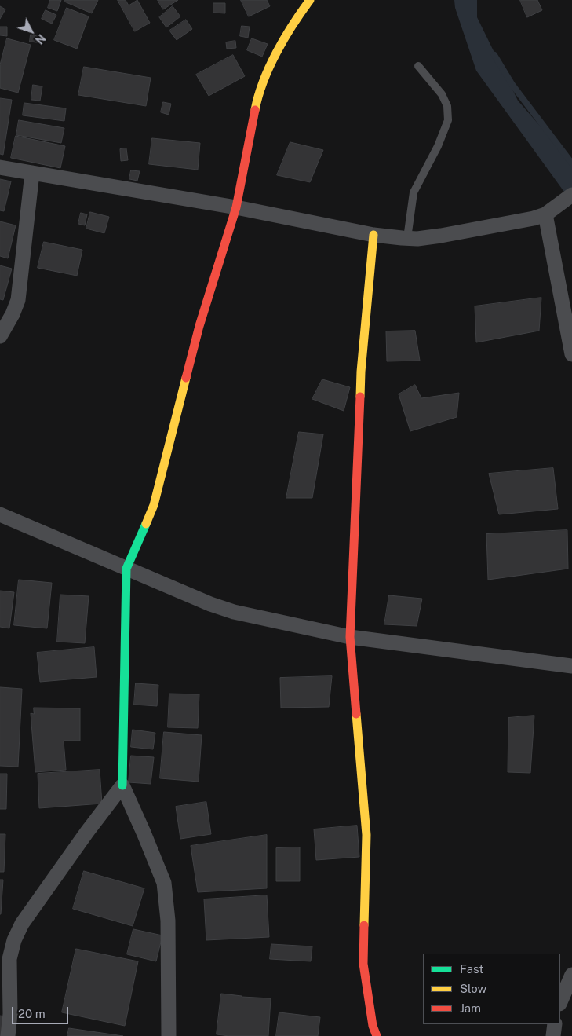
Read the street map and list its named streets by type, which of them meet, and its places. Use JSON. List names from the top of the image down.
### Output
{
  "legend": ["Fast", "Slow", "Jam"],
  "scale_bar": "20 m",
  "north": "bottom right"
}
